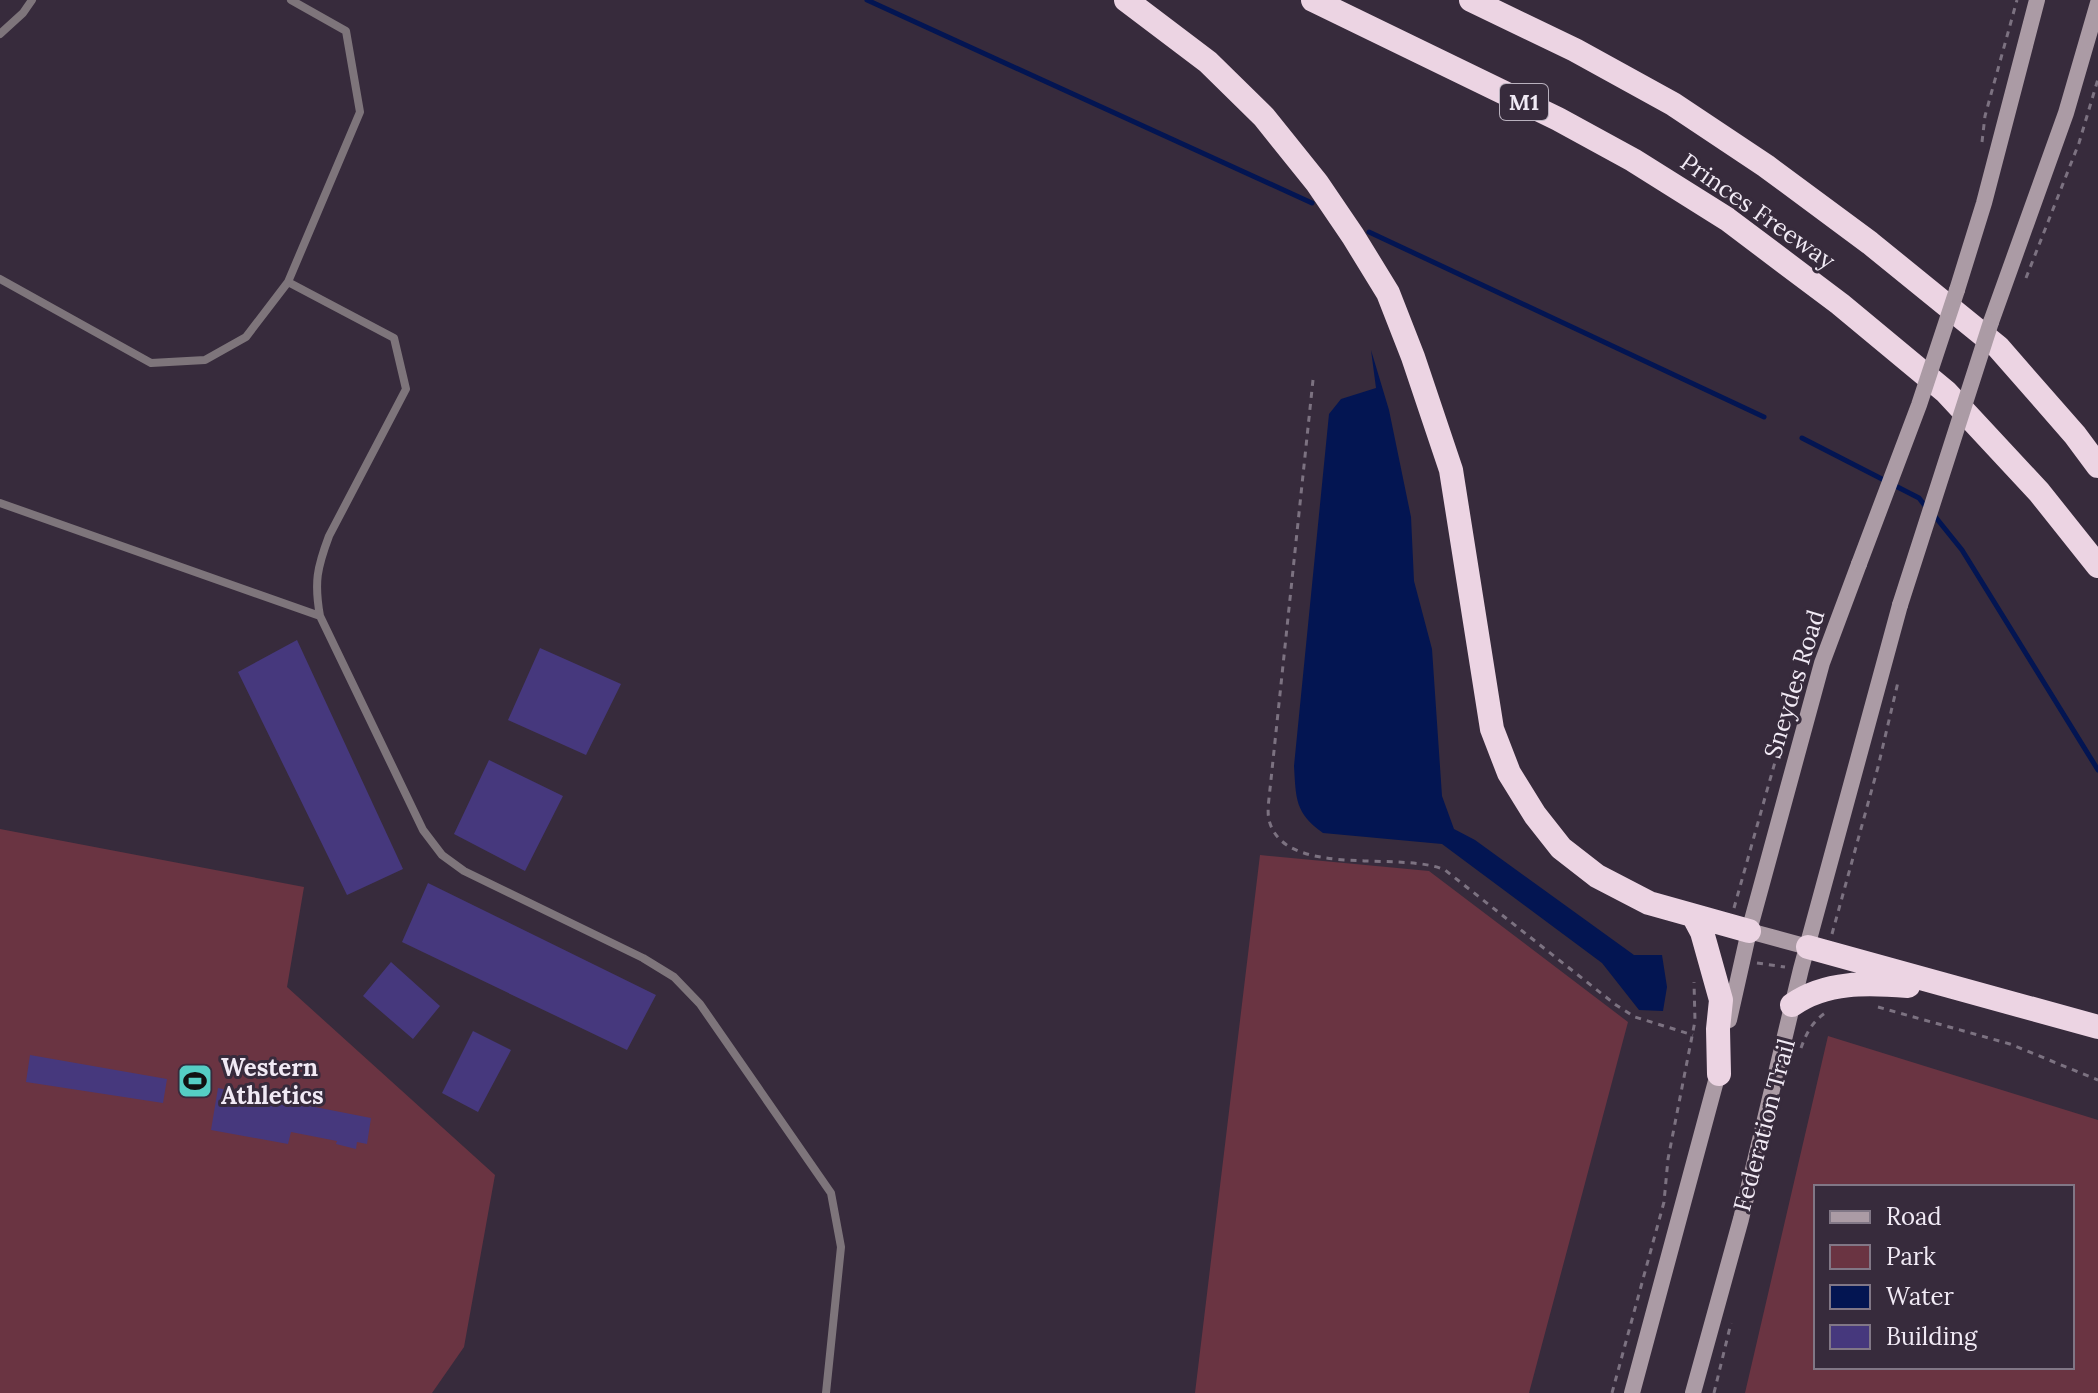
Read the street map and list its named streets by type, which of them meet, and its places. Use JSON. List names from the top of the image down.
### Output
{
  "streets": {
    "highway": ["M1", "Princes Freeway"],
    "main road": ["Sneydes Road"],
    "path": ["Federation Trail"]
  },
  "places": {
    "sports": ["Western Athletics"]
  },
  "legend": [
    "Road",
    "Park",
    "Water",
    "Building"
  ]
}
